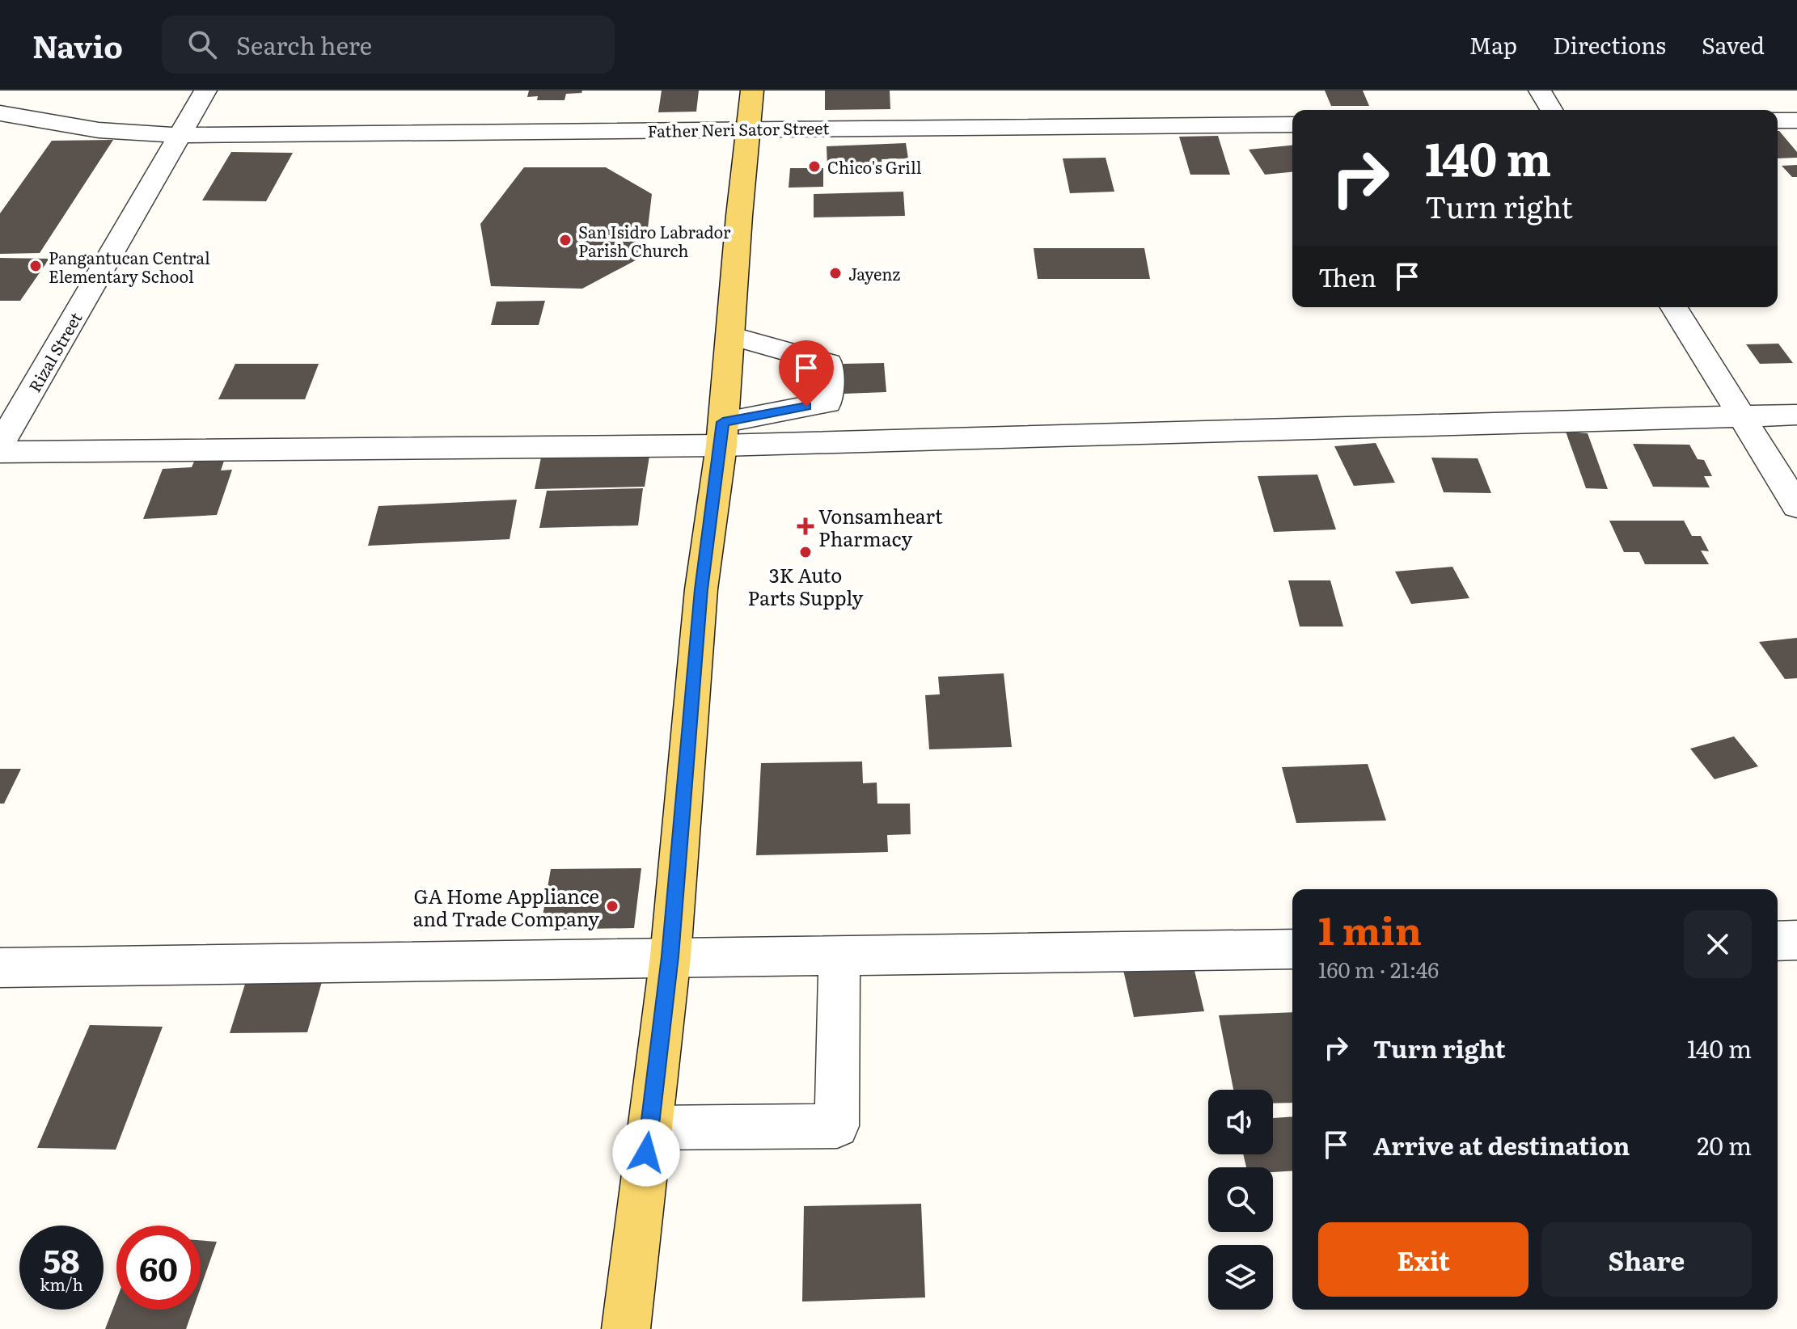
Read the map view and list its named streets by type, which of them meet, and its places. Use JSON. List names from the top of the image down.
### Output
{
  "streets": {
    "street": ["Father Neri Sator Street", "Rizal Street"]
  },
  "crossings": [
    ["Father Neri Sator Street", "Rizal Street"]
  ],
  "places": {
    "other": [
      "Chico's Grill",
      "San Isidro Labrador Parish Church",
      "Pangantucan Central Elementary School",
      "Jayenz",
      "3K Auto Parts Supply",
      "GA Home Appliance and Trade Company"
    ],
    "health": ["Vonsamheart Pharmacy"]
  },
  "page": {
    "header": "Navio",
    "search": "Search here",
    "nav": ["Map", "Directions", "Saved"],
    "turn": ["140 m", "Turn right"],
    "then": "Then",
    "heading": ["1 min", "160 m · 21:46"],
    "list": [
      {
        "name": "Turn right",
        "value": "140 m"
      },
      {
        "name": "Arrive at destination",
        "value": "20 m"
      }
    ],
    "buttons": ["Exit", "Share"],
    "speed": "58 km/h",
    "limit": "60"
  }
}
